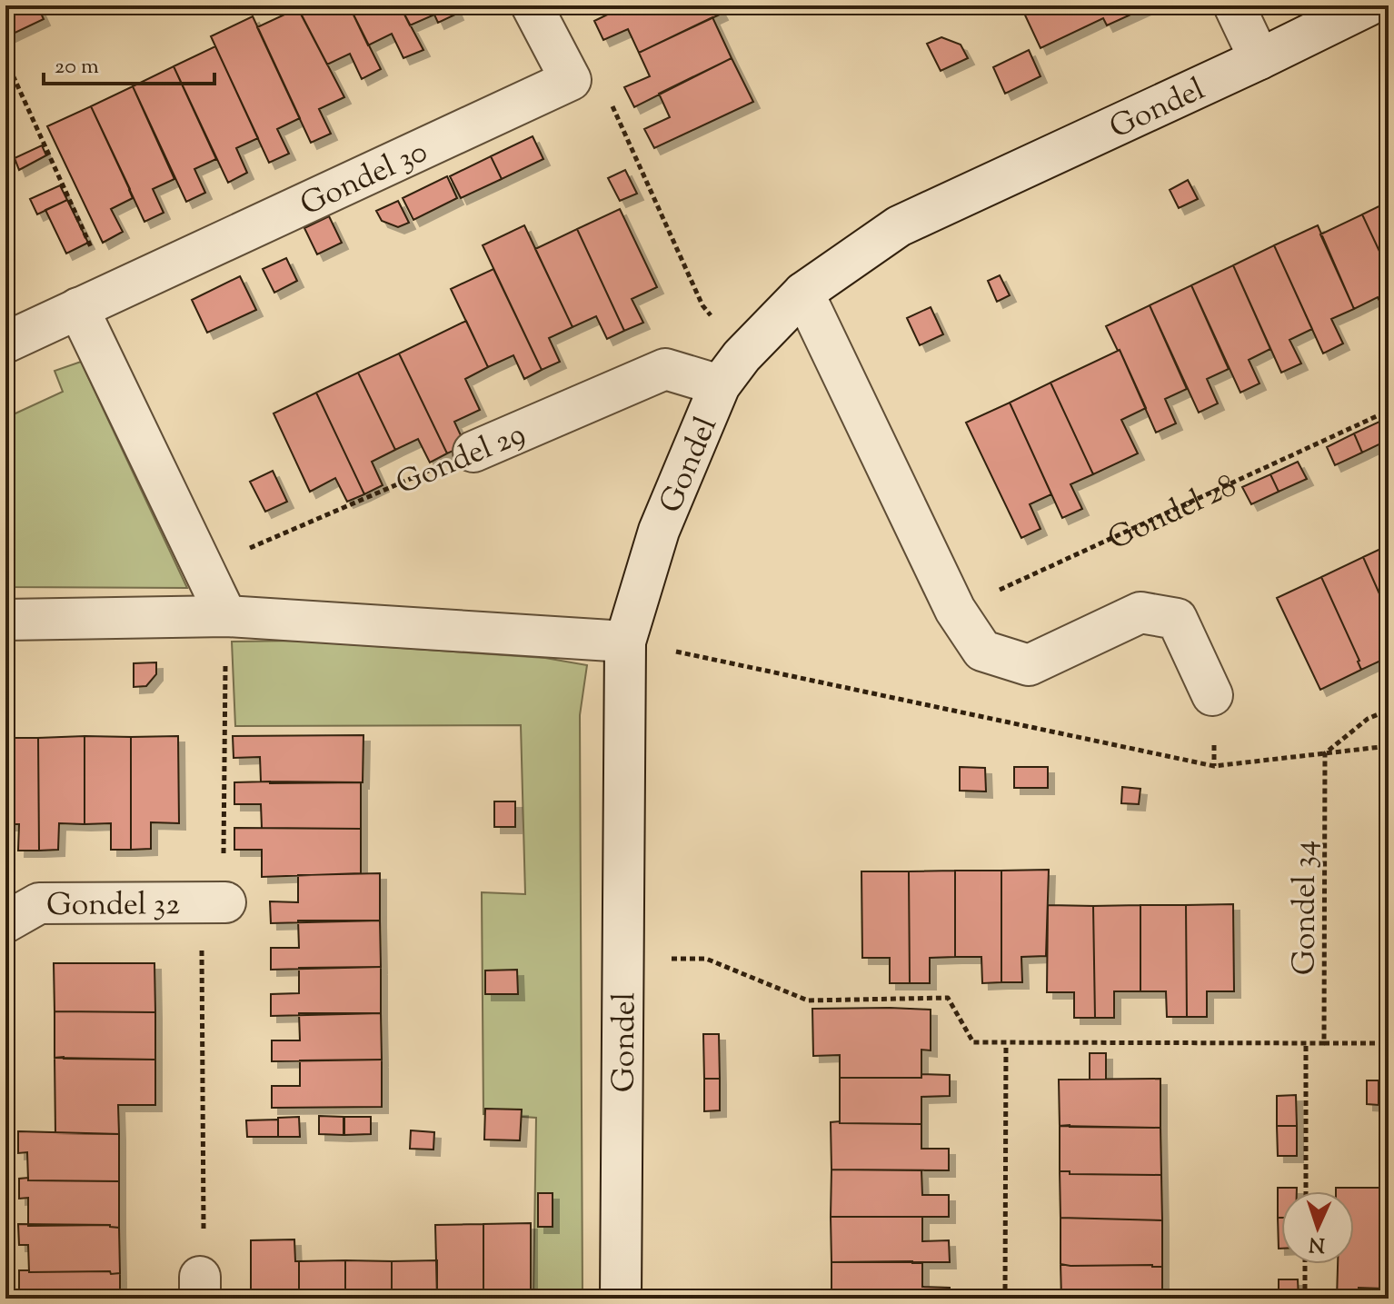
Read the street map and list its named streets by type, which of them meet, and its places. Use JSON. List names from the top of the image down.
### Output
{
  "streets": {
    "street": [
      "Gondel",
      "Gondel 30",
      "Gondel 29",
      "Gondel 32"
    ],
    "path": ["Gondel 28", "Gondel 34"]
  },
  "crossings": [
    ["Gondel", "Gondel 29"]
  ],
  "scale_bar": "20 m",
  "north": "bottom"
}
